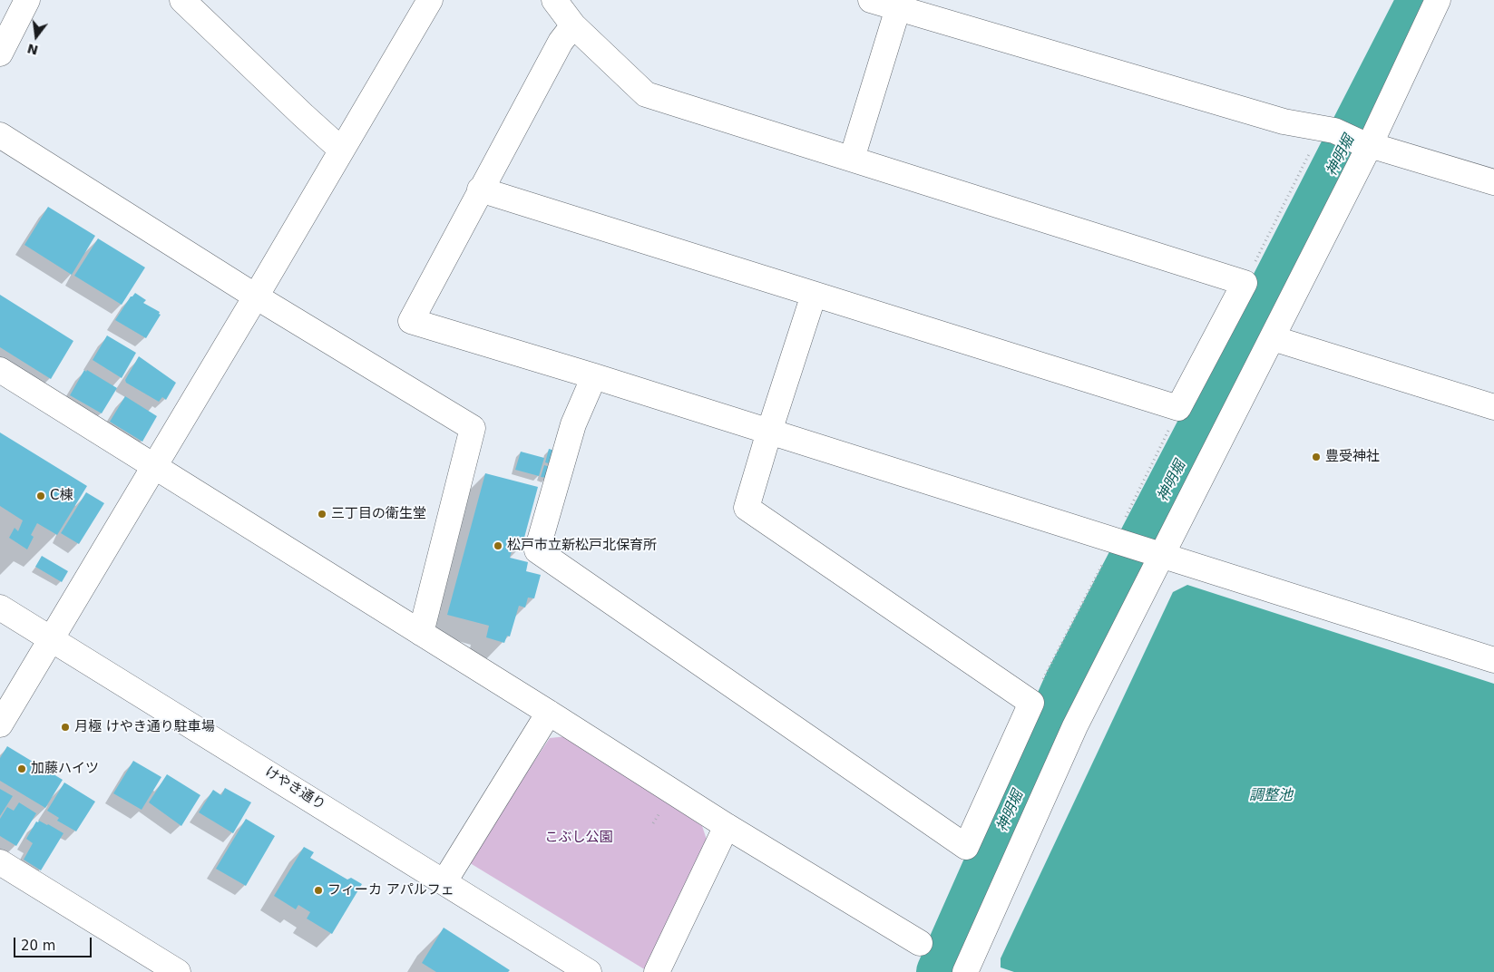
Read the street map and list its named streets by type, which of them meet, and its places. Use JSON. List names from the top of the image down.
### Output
{
  "streets": {
    "street": ["けやき通り"]
  },
  "water": ["神明堀", "調整池"],
  "parks": ["こぶし公園"],
  "places": [
    "豊受神社",
    "C棟",
    "三丁目の衛生堂",
    "松戸市立新松戸北保育所",
    "月極 けやき通り駐車場",
    "加藤ハイツ",
    "フィーカ アパルフェ"
  ],
  "scale_bar": "20 m",
  "north": "bottom"
}
